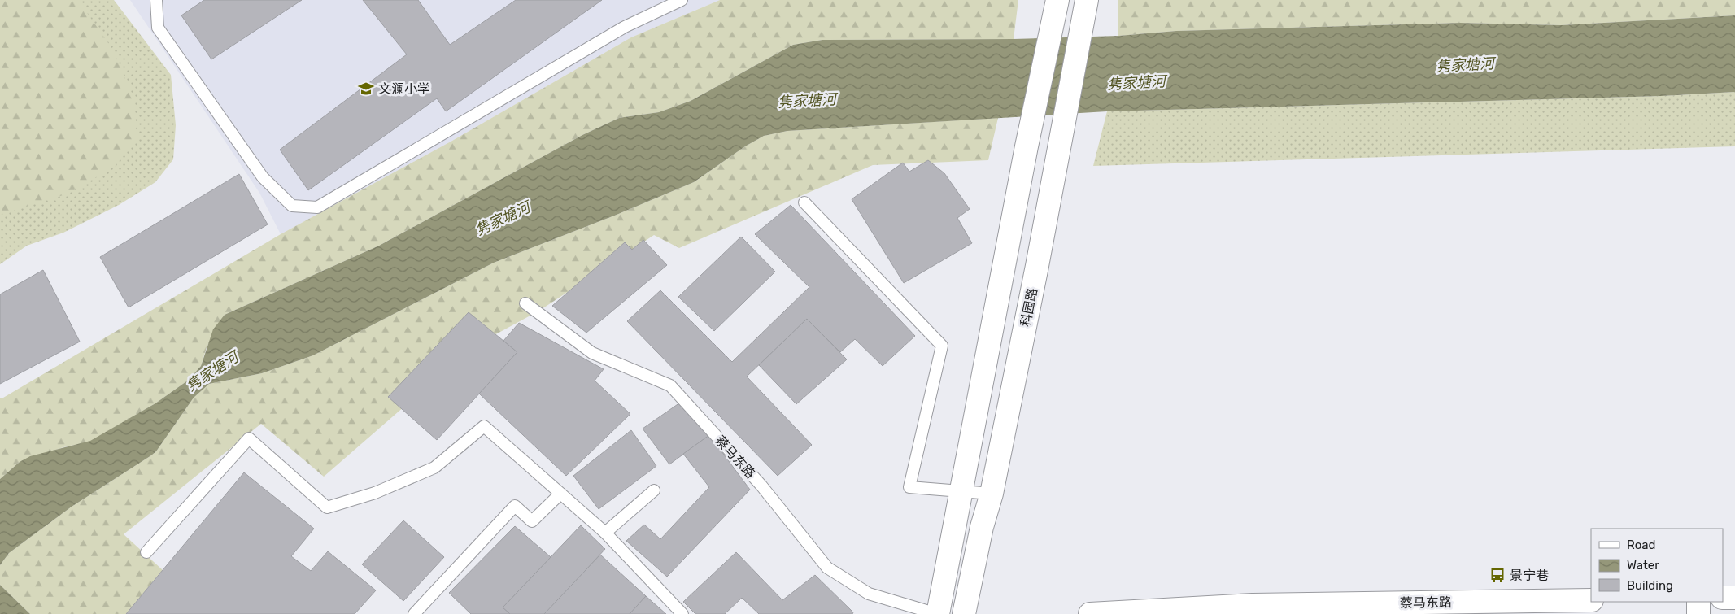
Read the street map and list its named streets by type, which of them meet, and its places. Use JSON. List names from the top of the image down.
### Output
{
  "streets": {
    "street": ["科园路", "蔡马东路"]
  },
  "water": ["隽家塘河"],
  "places": {
    "school or university": ["文澜小学"],
    "bus stop": ["景宁巷"]
  },
  "legend": ["Road", "Water", "Building"]
}
